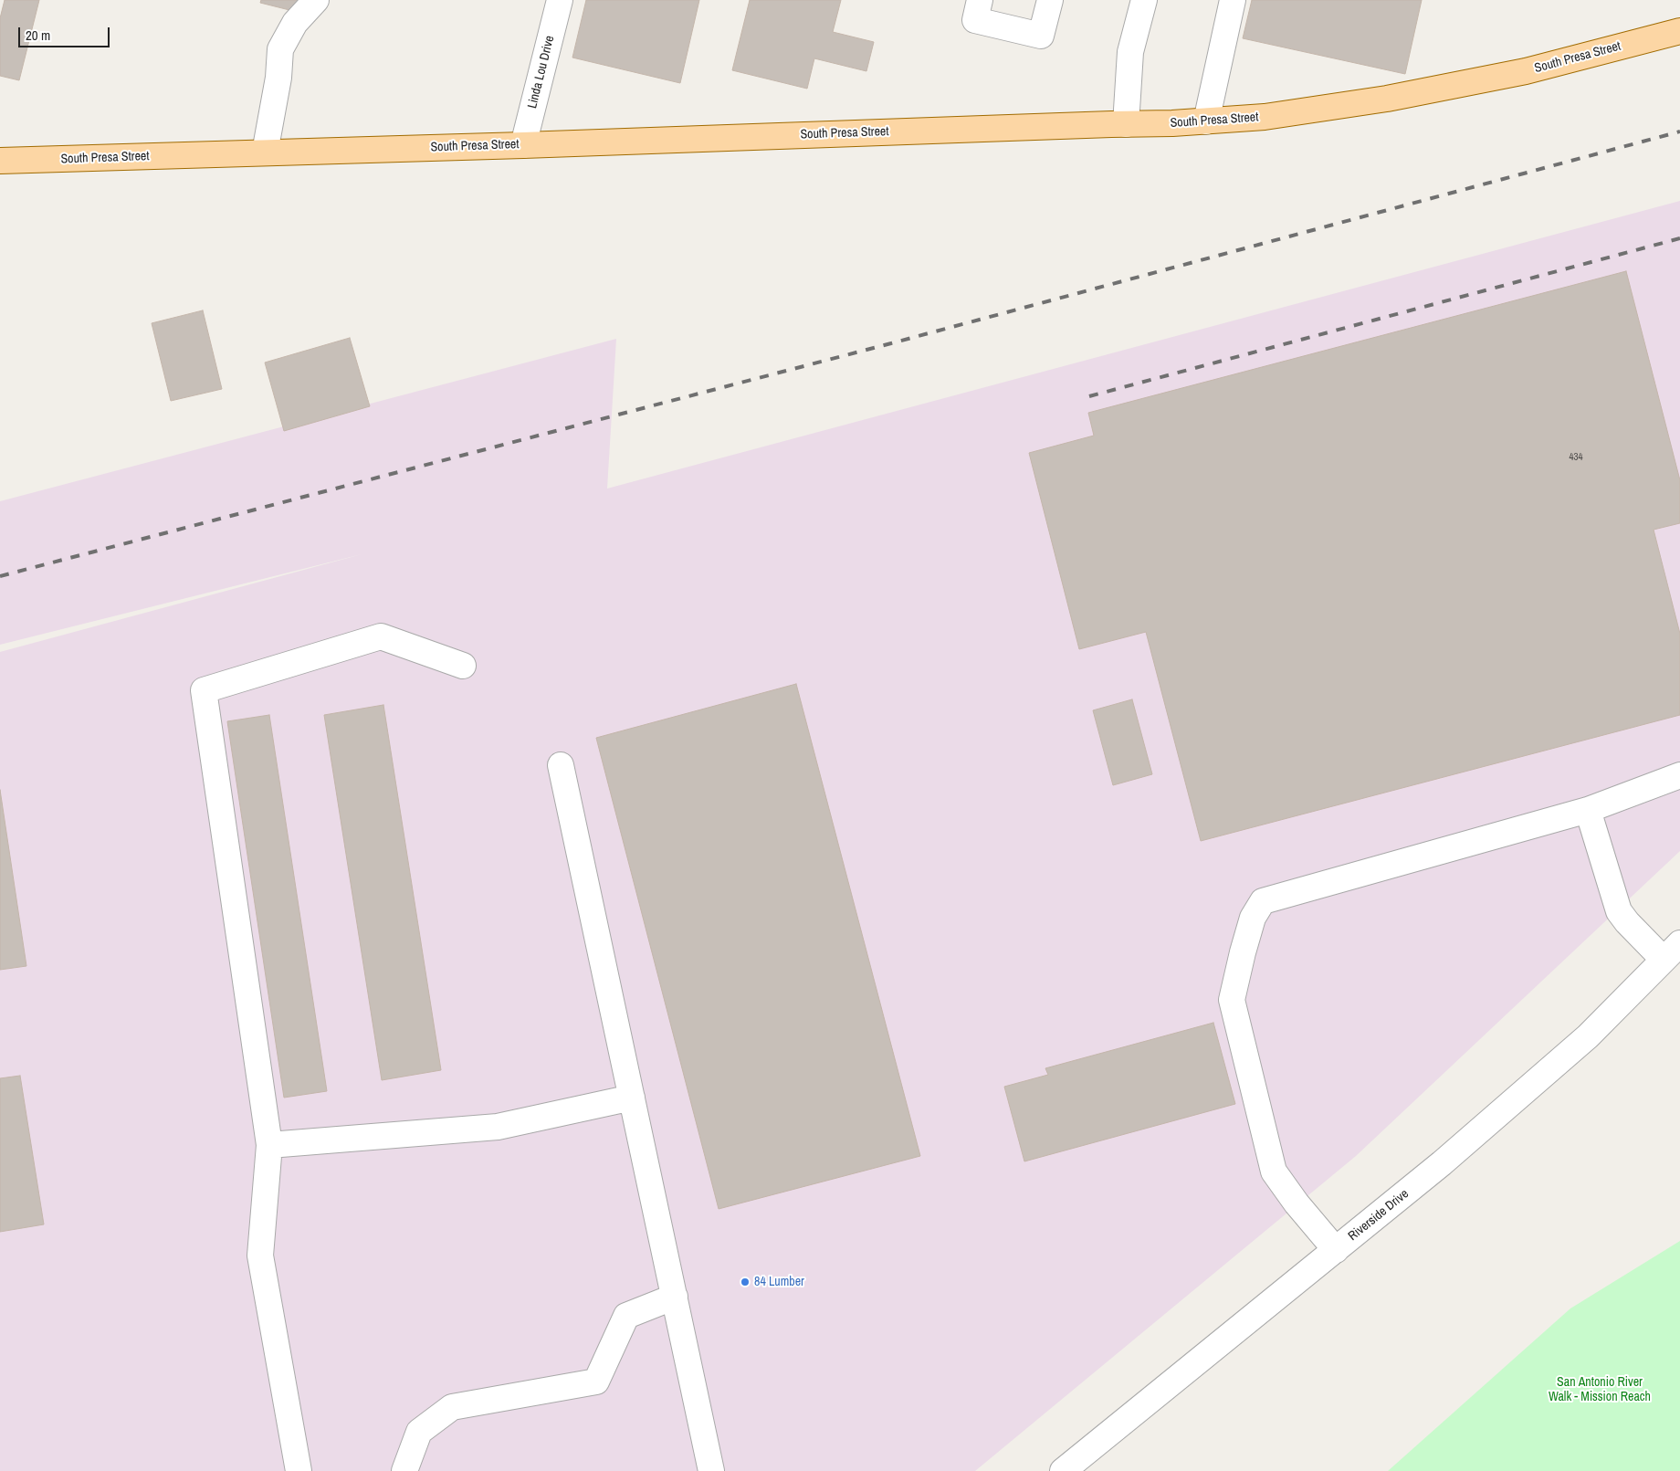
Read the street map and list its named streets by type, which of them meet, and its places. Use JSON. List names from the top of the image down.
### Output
{
  "streets": {
    "main road": ["South Presa Street"],
    "street": ["Linda Lou Drive", "Riverside Drive"]
  },
  "crossings": [
    ["South Presa Street", "Linda Lou Drive"]
  ],
  "parks": ["San Antonio River Walk - Mission Reach"],
  "places": ["84 Lumber"],
  "house_numbers": ["434"],
  "scale_bar": "20 m"
}
